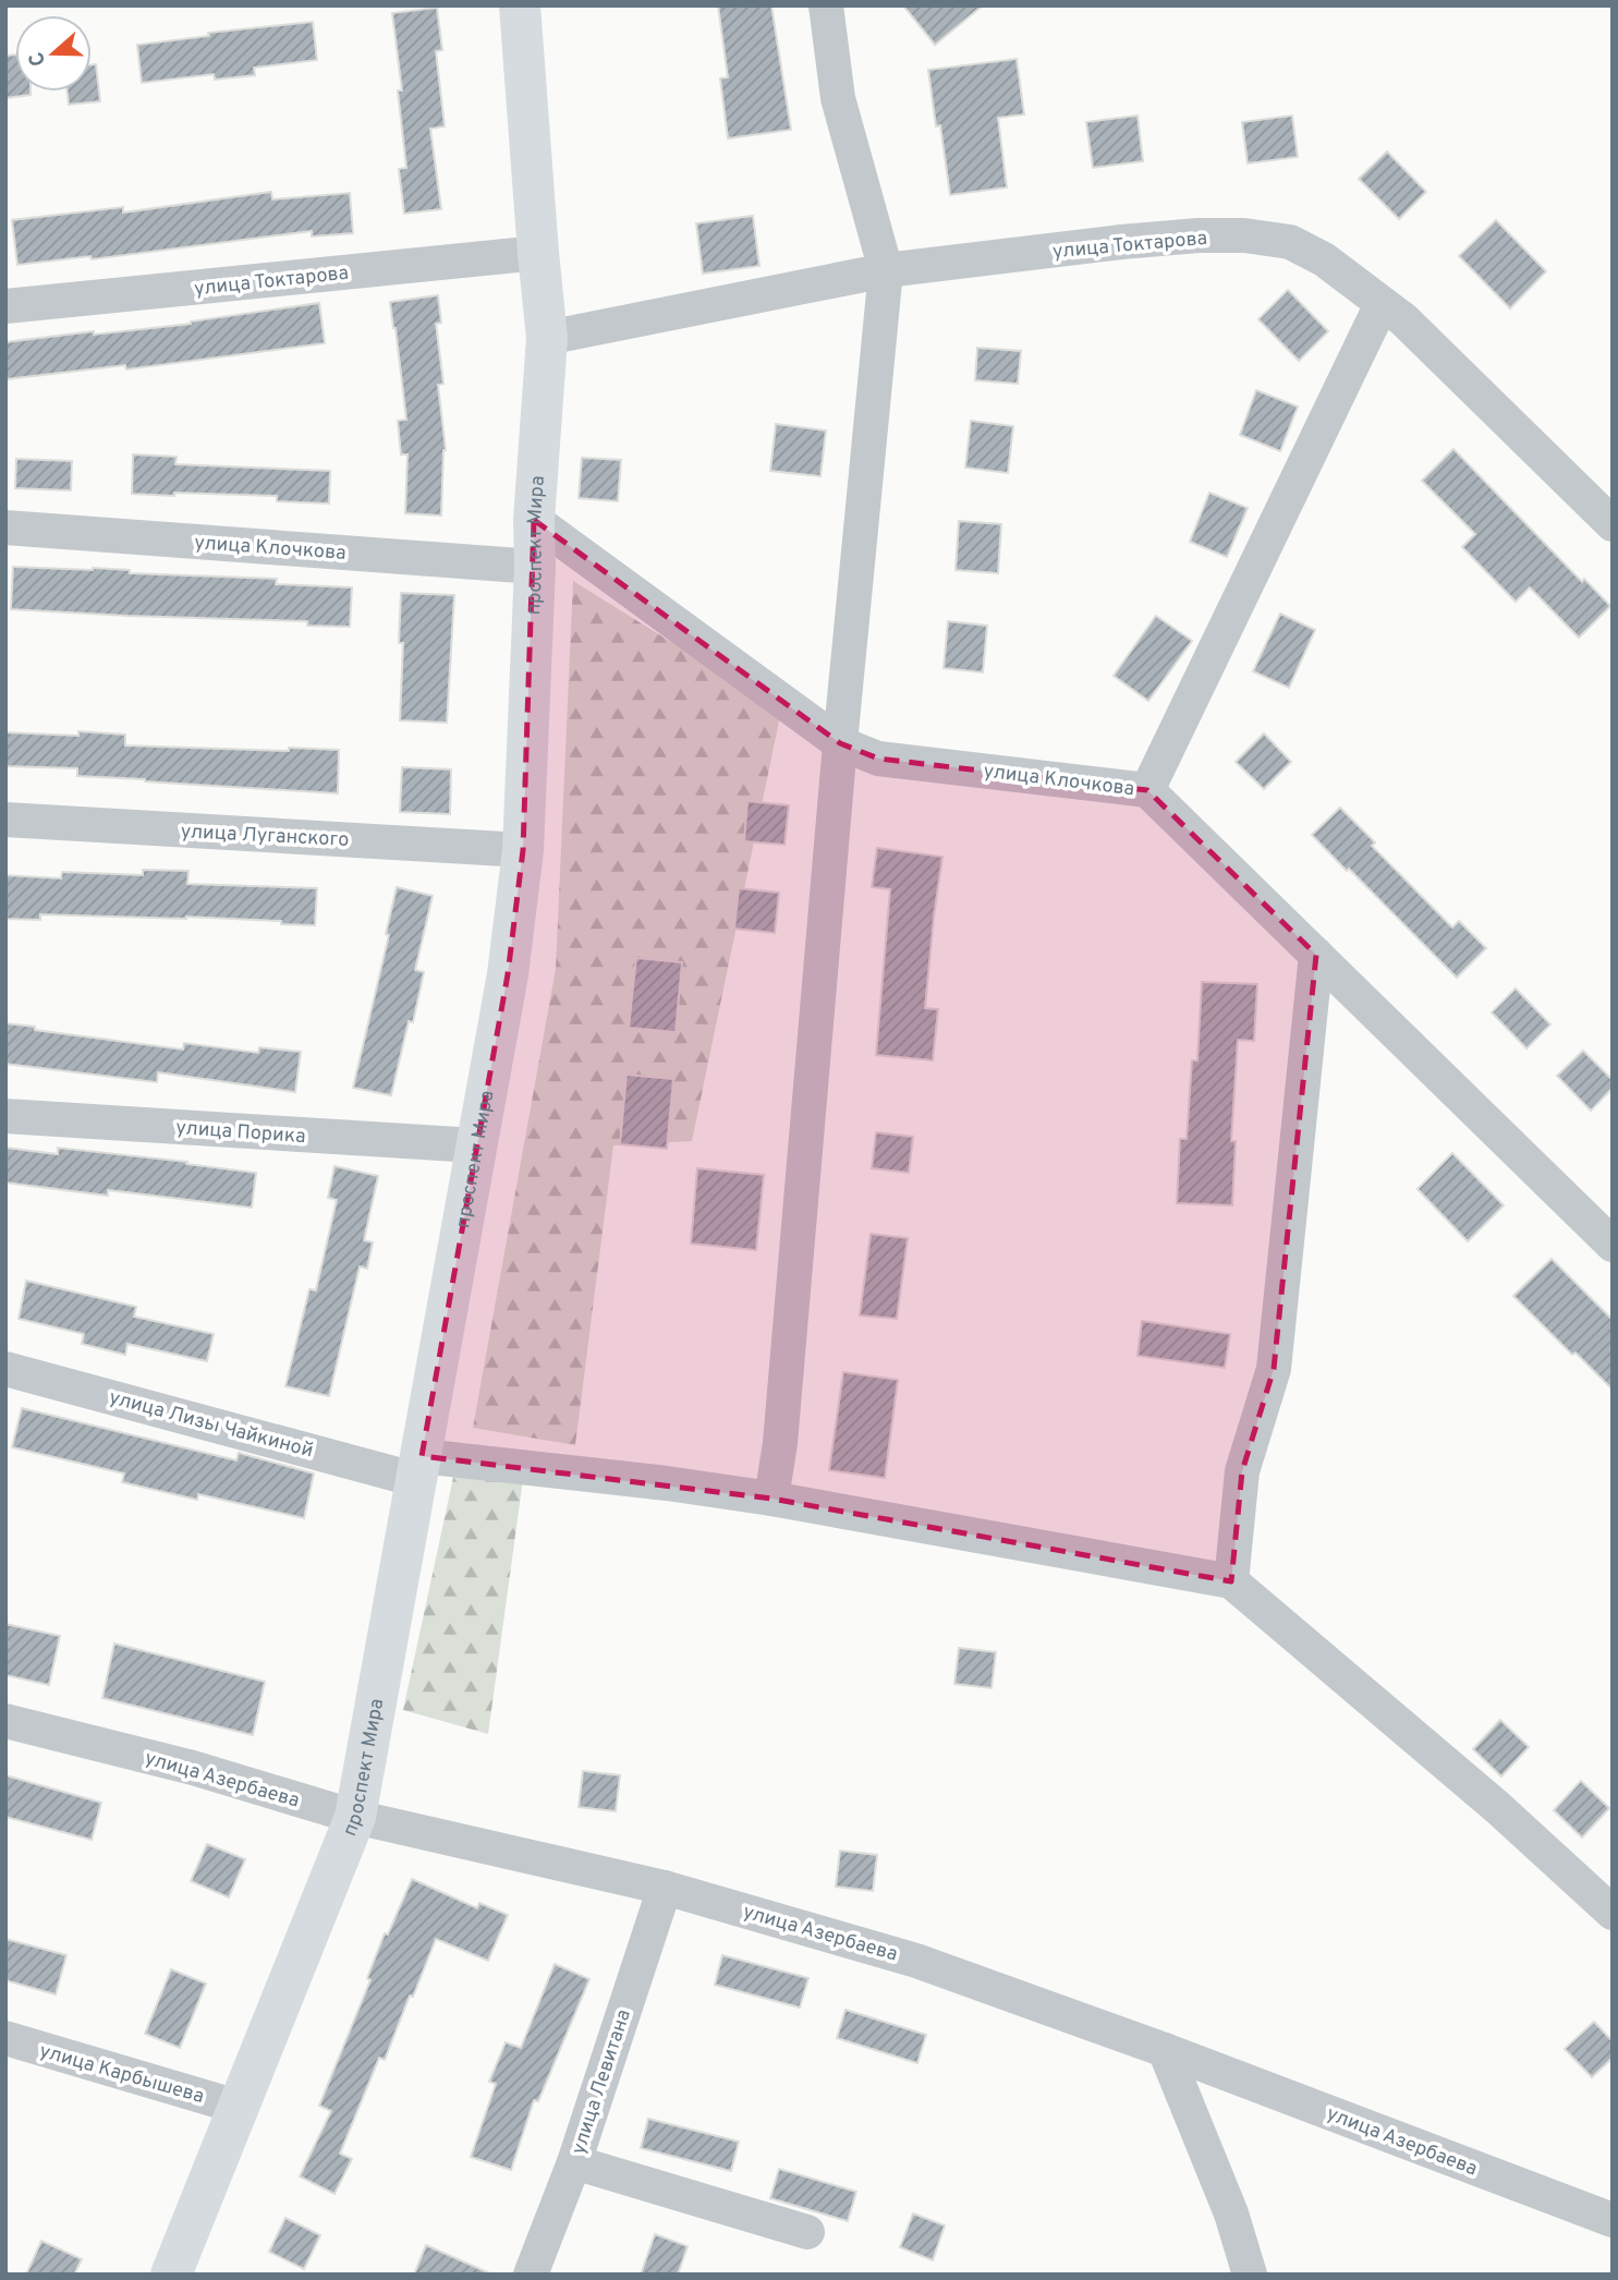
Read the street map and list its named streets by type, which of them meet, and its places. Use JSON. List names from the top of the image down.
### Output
{
  "streets": {
    "main road": ["проспект Мира"],
    "street": [
      "улица Токтарова",
      "улица Клочкова",
      "улица Луганского",
      "улица Порика",
      "улица Лизы Чайкиной",
      "улица Азербаева",
      "улица Карбышева",
      "улица Левитана"
    ]
  },
  "crossings": [
    ["улица Токтарова", "проспект Мира"],
    ["улица Клочкова", "проспект Мира"],
    ["проспект Мира", "улица Луганского"],
    ["проспект Мира", "улица Порика"],
    ["проспект Мира", "улица Лизы Чайкиной"],
    ["проспект Мира", "улица Азербаева"],
    ["проспект Мира", "улица Карбышева"],
    ["улица Азербаева", "улица Левитана"]
  ],
  "north": "left"
}
